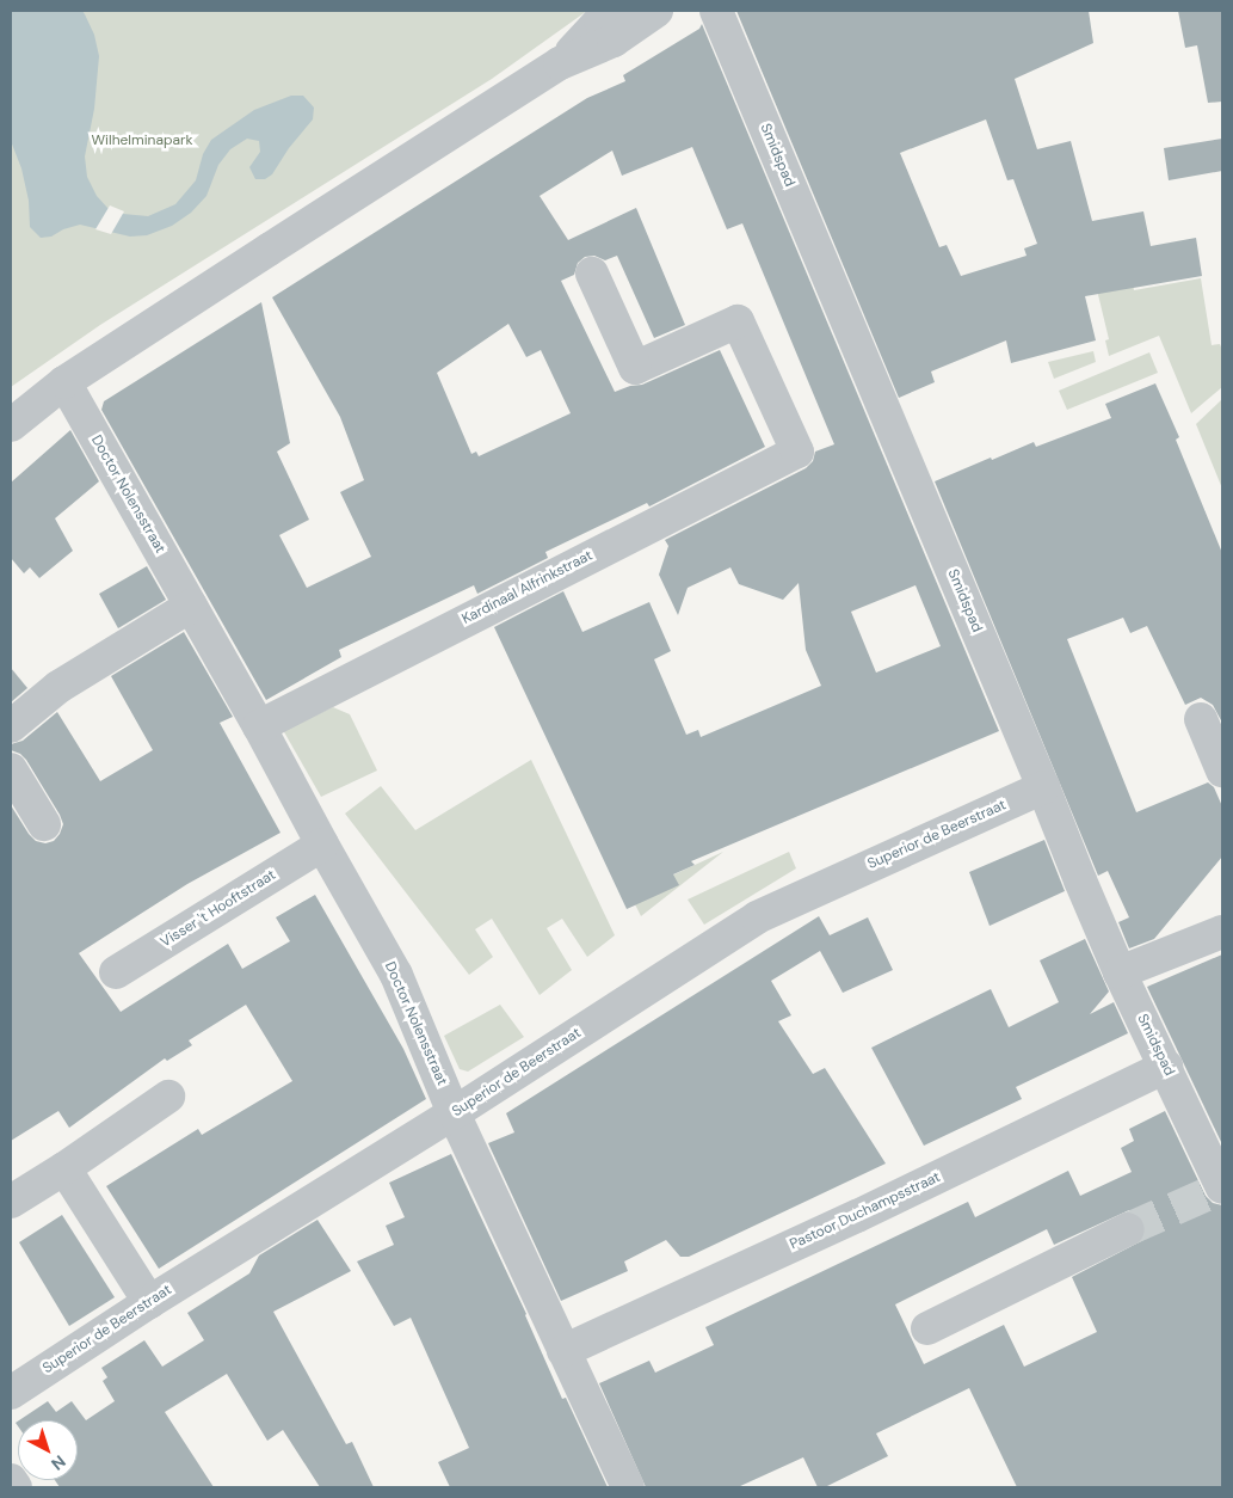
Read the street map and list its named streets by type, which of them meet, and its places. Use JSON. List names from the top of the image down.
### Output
{
  "streets": {
    "street": [
      "Smidspad",
      "Doctor Nolensstraat",
      "Kardinaal Alfrinkstraat",
      "Superior de Beerstraat",
      "Visser 't Hooftstraat",
      "Pastoor Duchampsstraat"
    ]
  },
  "crossings": [
    ["Smidspad", "Superior de Beerstraat"],
    ["Smidspad", "Pastoor Duchampsstraat"],
    ["Doctor Nolensstraat", "Kardinaal Alfrinkstraat"],
    ["Doctor Nolensstraat", "Superior de Beerstraat"],
    ["Doctor Nolensstraat", "Visser 't Hooftstraat"],
    ["Doctor Nolensstraat", "Pastoor Duchampsstraat"]
  ],
  "parks": ["Wilhelminapark"],
  "north": "bottom right"
}
